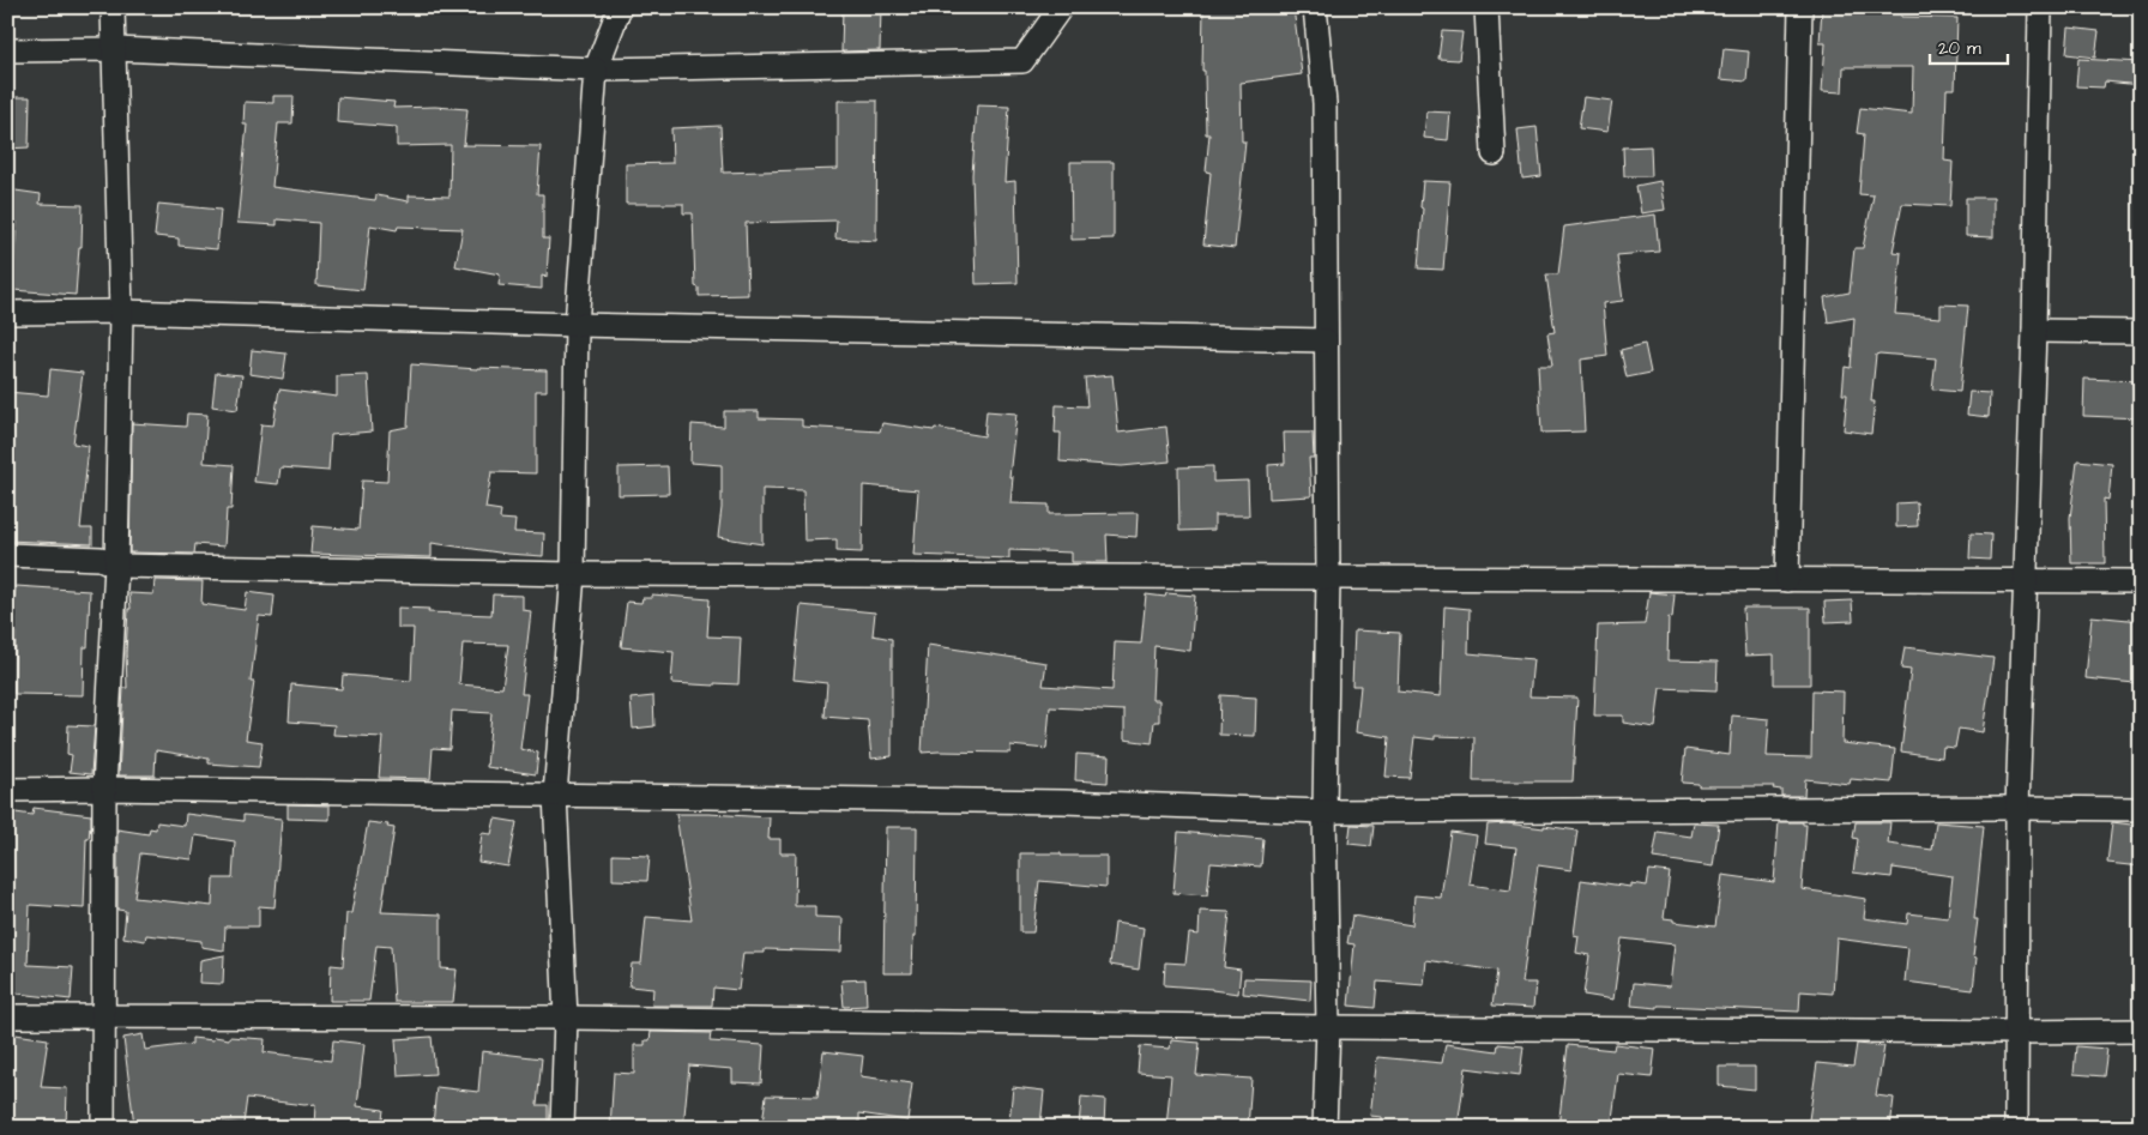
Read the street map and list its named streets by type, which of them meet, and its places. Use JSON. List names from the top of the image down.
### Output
{
  "scale_bar": "20 m"
}
